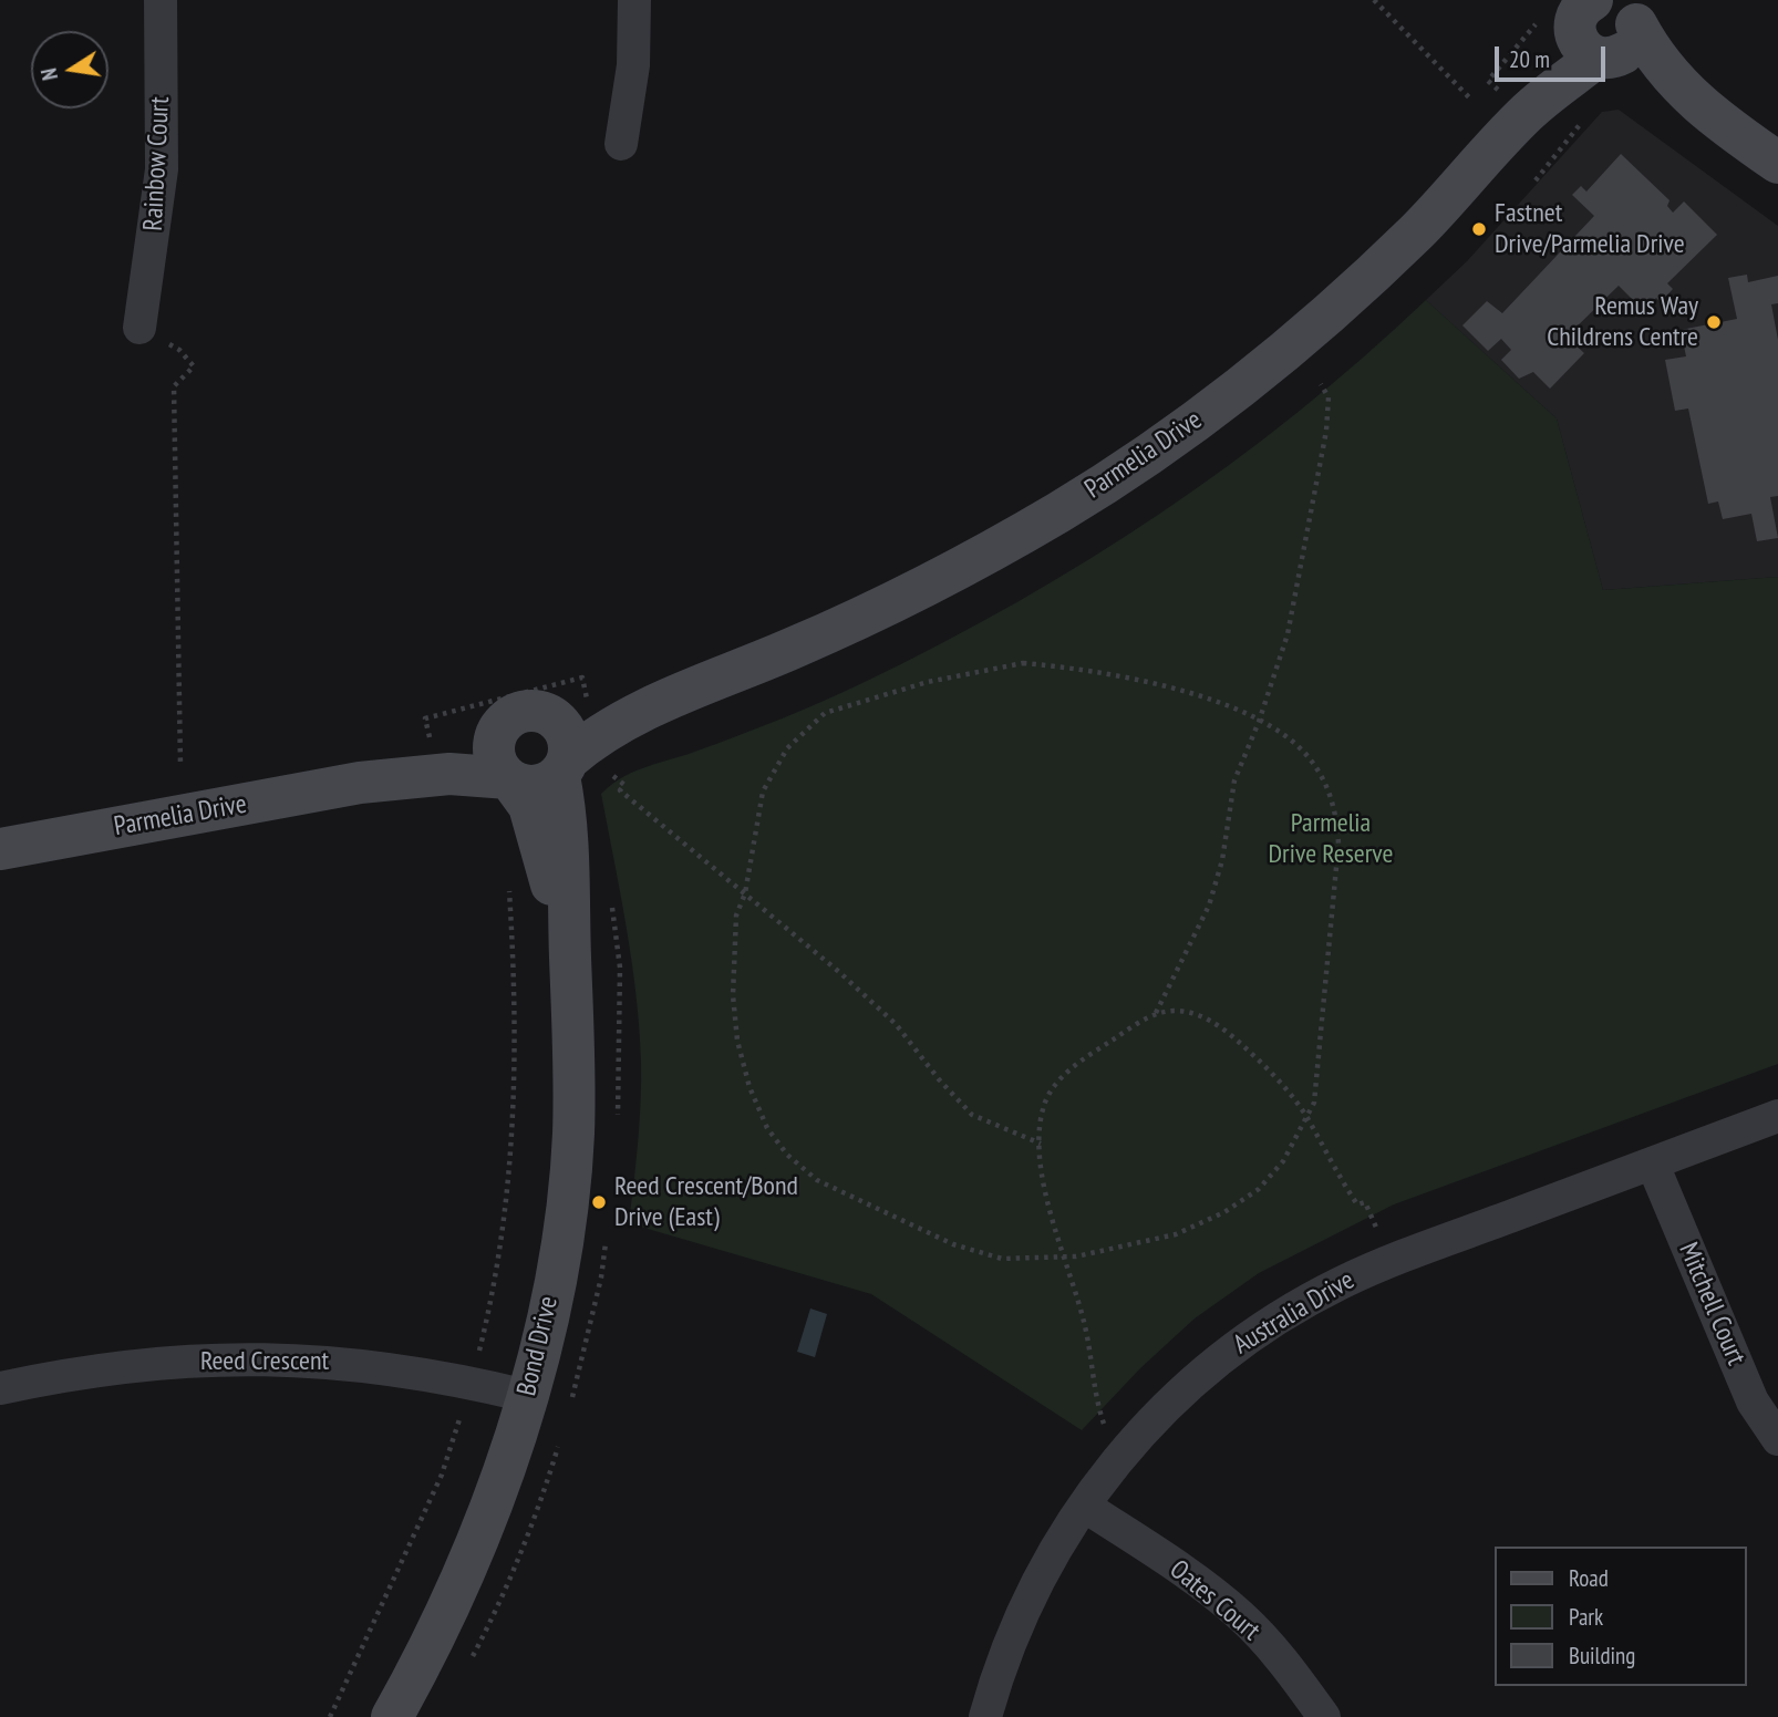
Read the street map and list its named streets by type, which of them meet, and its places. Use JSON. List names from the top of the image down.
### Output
{
  "streets": {
    "street": [
      "Rainbow Court",
      "Parmelia Drive",
      "Mitchell Court",
      "Australia Drive",
      "Bond Drive",
      "Reed Crescent",
      "Oates Court"
    ]
  },
  "crossings": [
    ["Parmelia Drive", "Bond Drive"],
    ["Mitchell Court", "Australia Drive"],
    ["Australia Drive", "Oates Court"],
    ["Bond Drive", "Reed Crescent"]
  ],
  "parks": ["Parmelia Drive Reserve"],
  "places": ["Fastnet Drive/Parmelia Drive", "Remus Way Childrens Centre", "Reed Crescent/Bond Drive (East)"],
  "legend": ["Road", "Park", "Building"],
  "scale_bar": "20 m",
  "north": "left"
}
